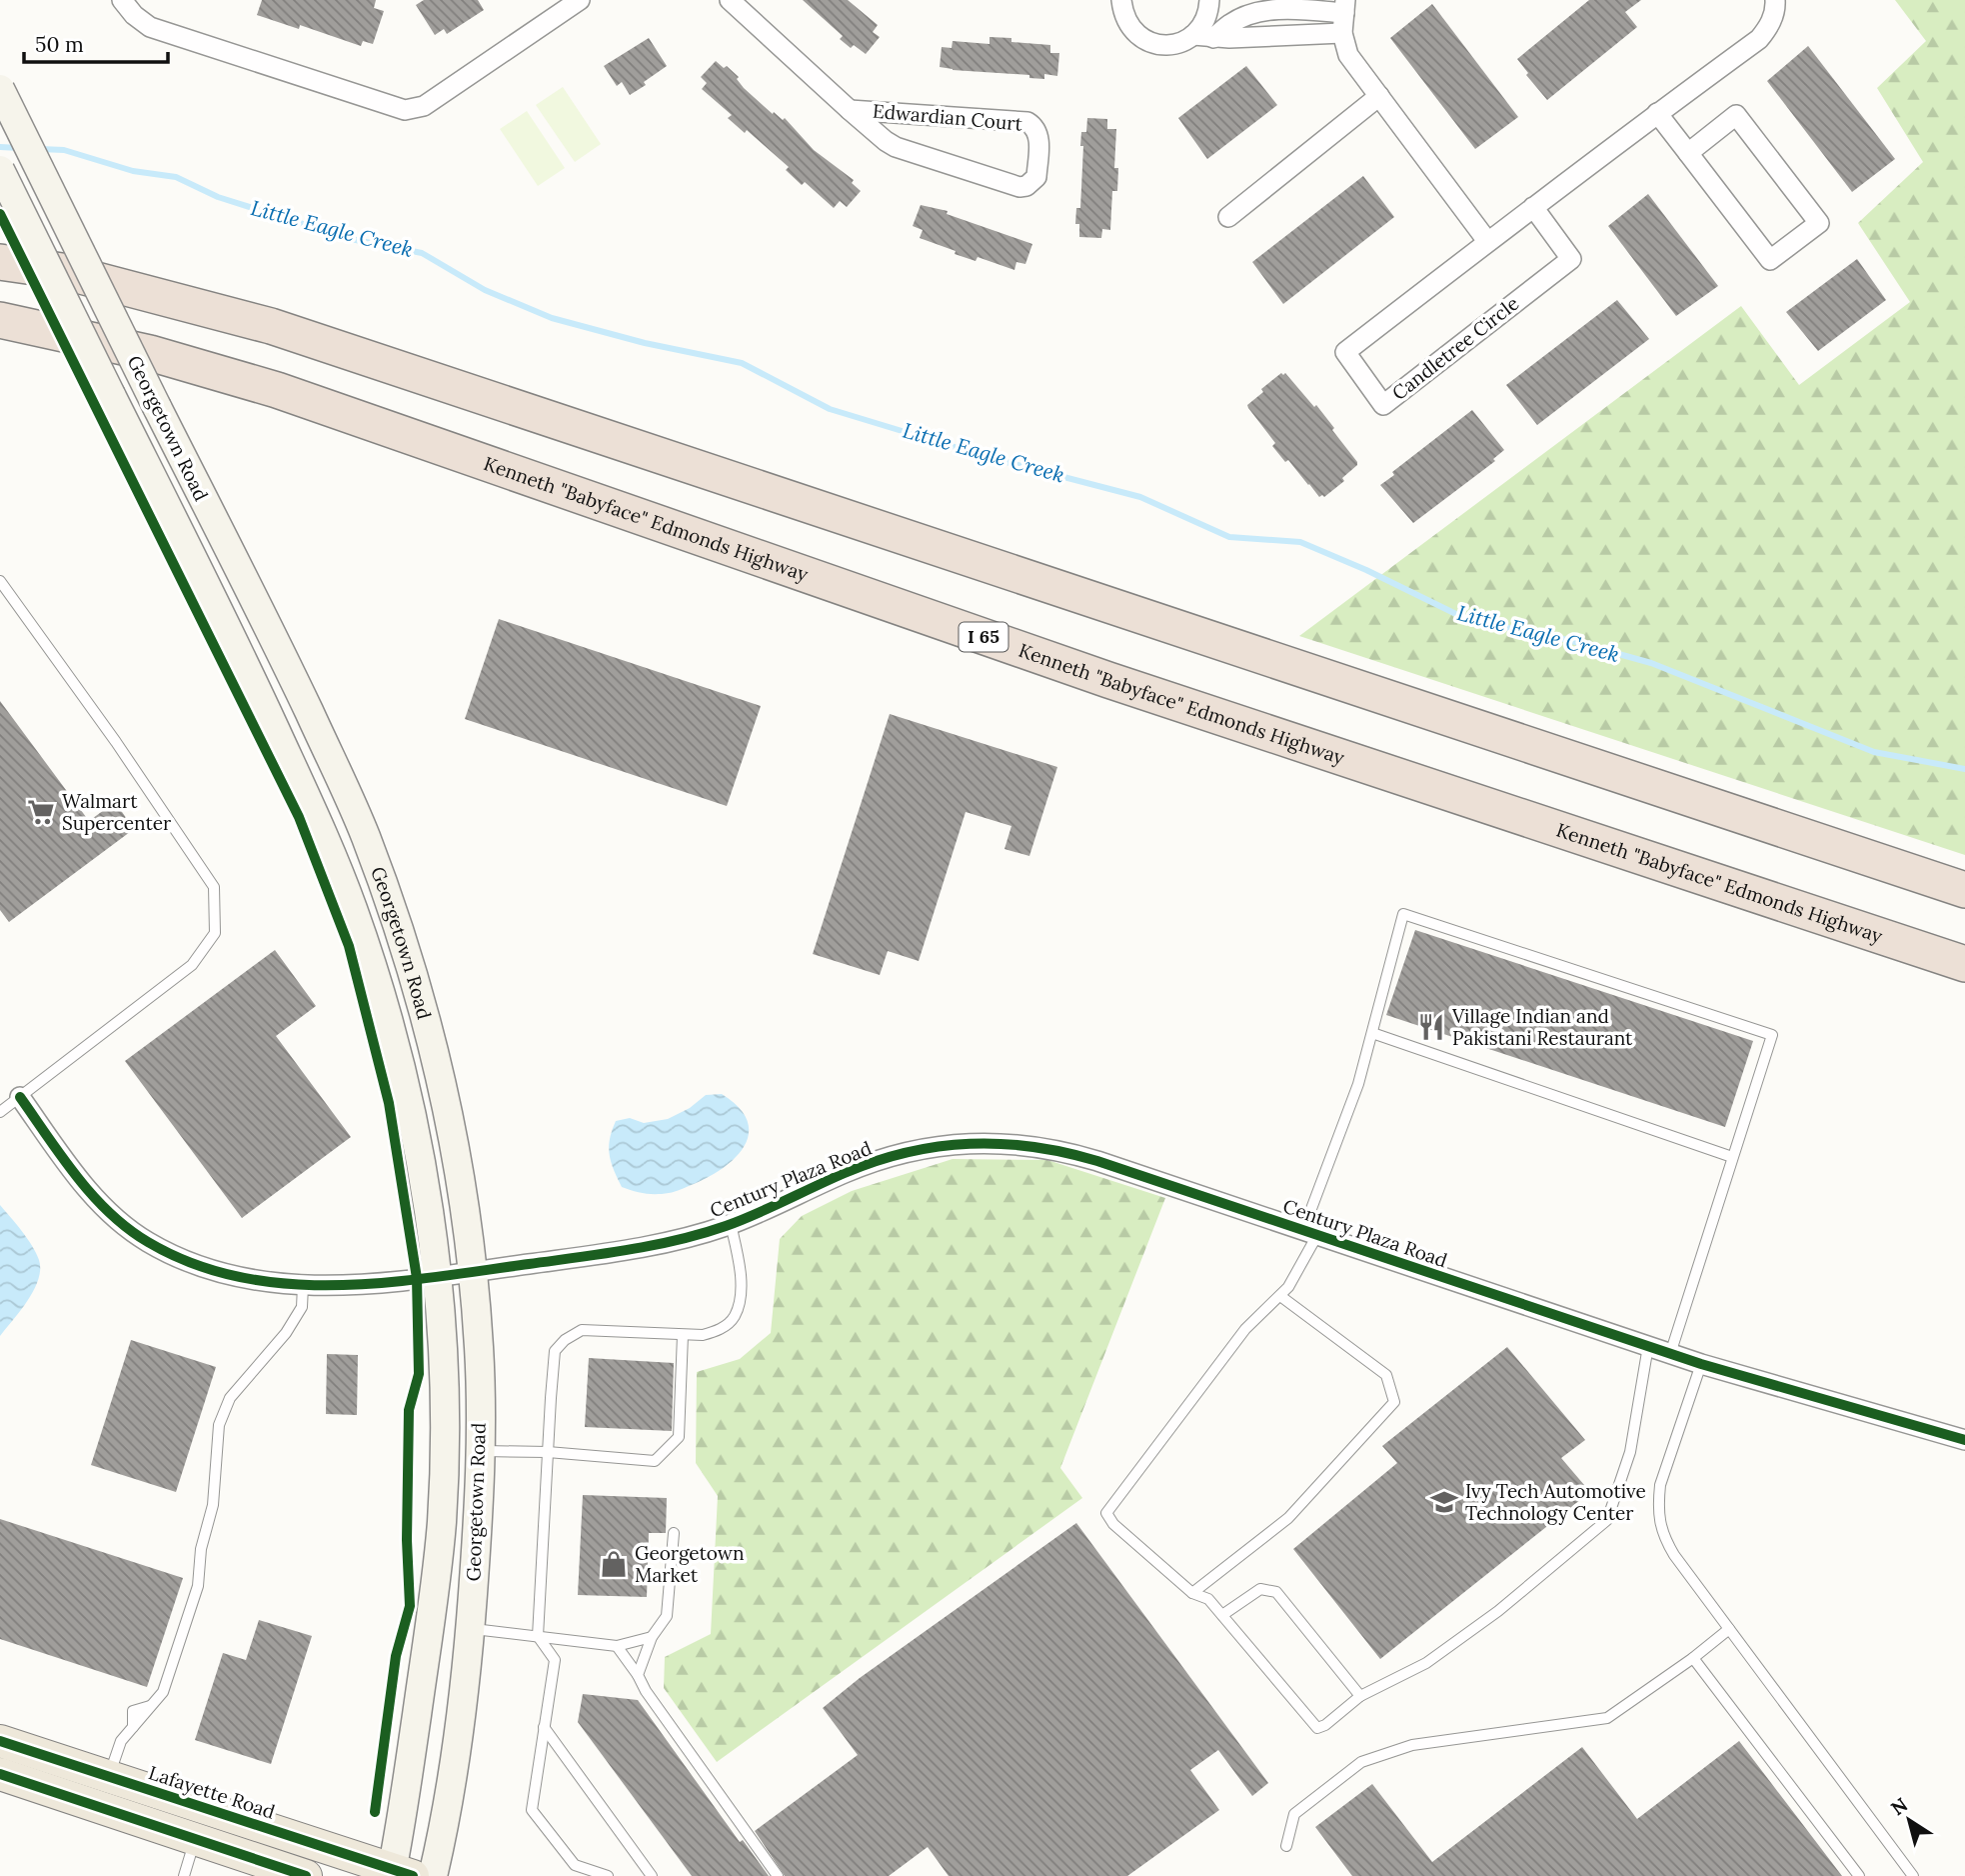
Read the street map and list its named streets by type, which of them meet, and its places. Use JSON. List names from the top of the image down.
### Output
{
  "streets": {
    "highway": ["Kenneth \"Babyface\" Edmonds Highway", "I 65"],
    "main road": ["Georgetown Road", "Lafayette Road"],
    "street": ["Edwardian Court", "Candletree Circle", "Century Plaza Road"]
  },
  "crossings": [
    ["Georgetown Road", "Century Plaza Road"],
    ["Georgetown Road", "Lafayette Road"]
  ],
  "water": ["Little Eagle Creek"],
  "places": {
    "supermarket": ["Walmart Supercenter"],
    "restaurant": ["Village Indian and Pakistani Restaurant"],
    "school or university": ["Ivy Tech Automotive Technology Center"],
    "shop": ["Georgetown Market"]
  },
  "scale_bar": "50 m",
  "north": "top left"
}
